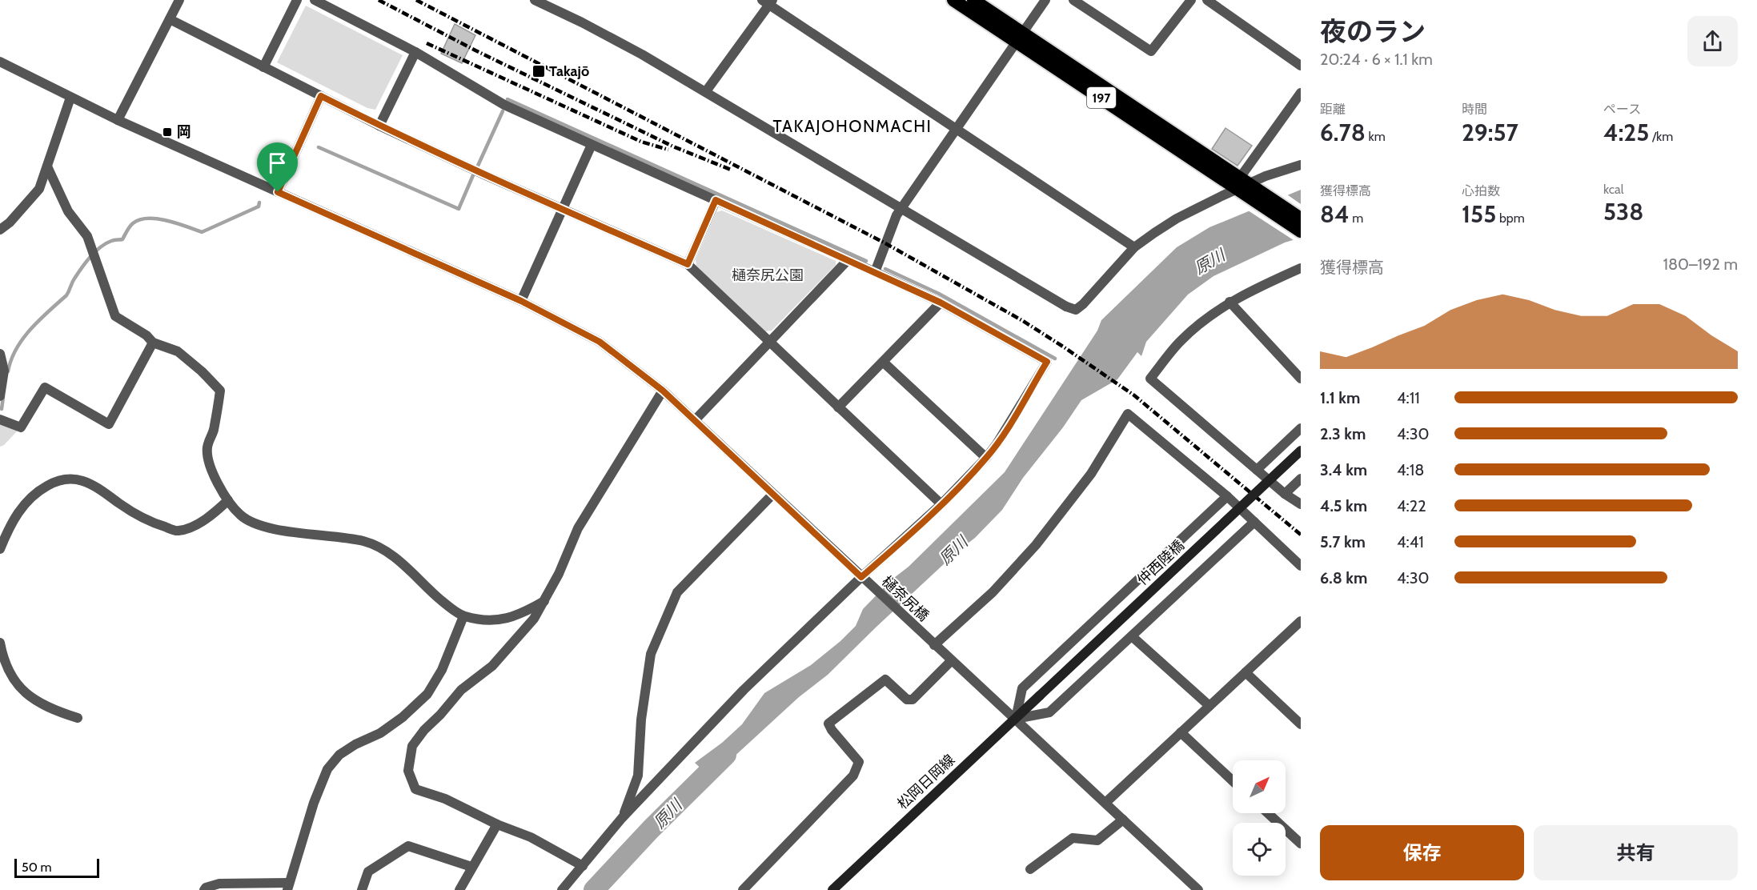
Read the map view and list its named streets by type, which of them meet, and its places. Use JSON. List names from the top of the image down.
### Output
{
  "streets": {
    "highway": ["197"],
    "main road": ["仲西陸橋", "松岡日岡線"],
    "street": ["樋奈尻橋"]
  },
  "crossings": [
    ["仲西陸橋", "松岡日岡線"],
    ["樋奈尻橋", "松岡日岡線"]
  ],
  "districts": ["TAKAJOHONMACHI"],
  "water": ["原川"],
  "parks": ["樋奈尻公園"],
  "places": {
    "transit": ["Takajō", "岡"]
  },
  "scale_bar": "50 m",
  "north": "top right",
  "page": {
    "heading": ["夜のラン", "20:24 · 6 × 1.1 km"],
    "stats": [
      ["距離", "6.78 km"],
      ["時間", "29:57"],
      ["ペース", "4:25 /km"],
      ["獲得標高", "84 m"],
      ["心拍数", "155 bpm"],
      ["kcal", "538"]
    ],
    "chart": ["獲得標高", "180–192 m"],
    "list": [
      {
        "name": "1.1 km",
        "note": "4:11"
      },
      {
        "name": "2.3 km",
        "note": "4:30"
      },
      {
        "name": "3.4 km",
        "note": "4:18"
      },
      {
        "name": "4.5 km",
        "note": "4:22"
      },
      {
        "name": "5.7 km",
        "note": "4:41"
      },
      {
        "name": "6.8 km",
        "note": "4:30"
      }
    ],
    "buttons": ["保存", "共有"],
    "scale": "50 m"
  }
}
